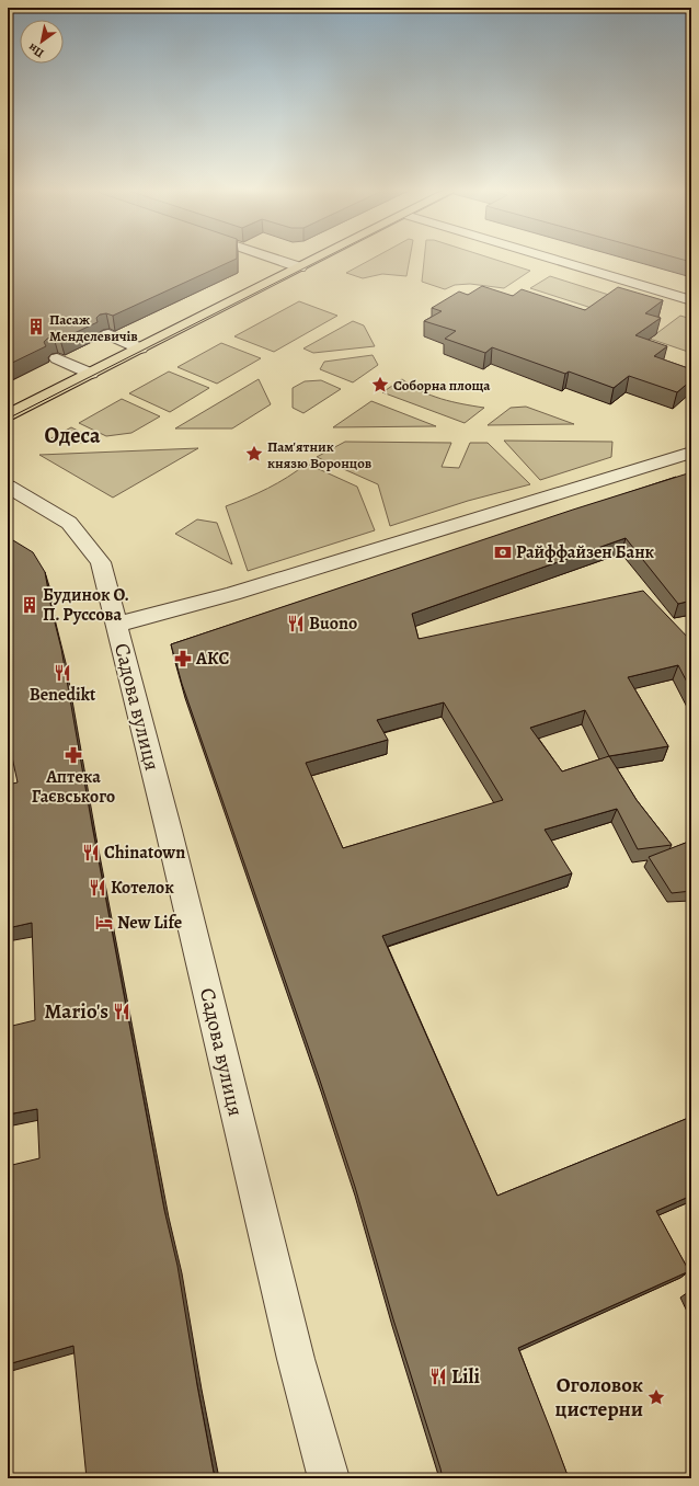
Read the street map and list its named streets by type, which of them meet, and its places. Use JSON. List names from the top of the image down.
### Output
{
  "streets": {
    "street": ["Садова вулиця"]
  },
  "districts": ["Одеса"],
  "places": {
    "building": ["Пасаж Менделевичів", "Будинок О. П. Руссова"],
    "place": ["Соборна площа", "Пам'ятник князю Воронцов", "Оголовок цистерни"],
    "bank": ["Райффайзен Банк"],
    "restaurant": [
      "Buono",
      "Benedikt",
      "Chinatown",
      "Котелок",
      "Mario's",
      "Lili"
    ],
    "pharmacy": ["АКС", "Аптека Гаєвського"],
    "hotel": ["New Life"]
  },
  "north": "bottom left"
}
